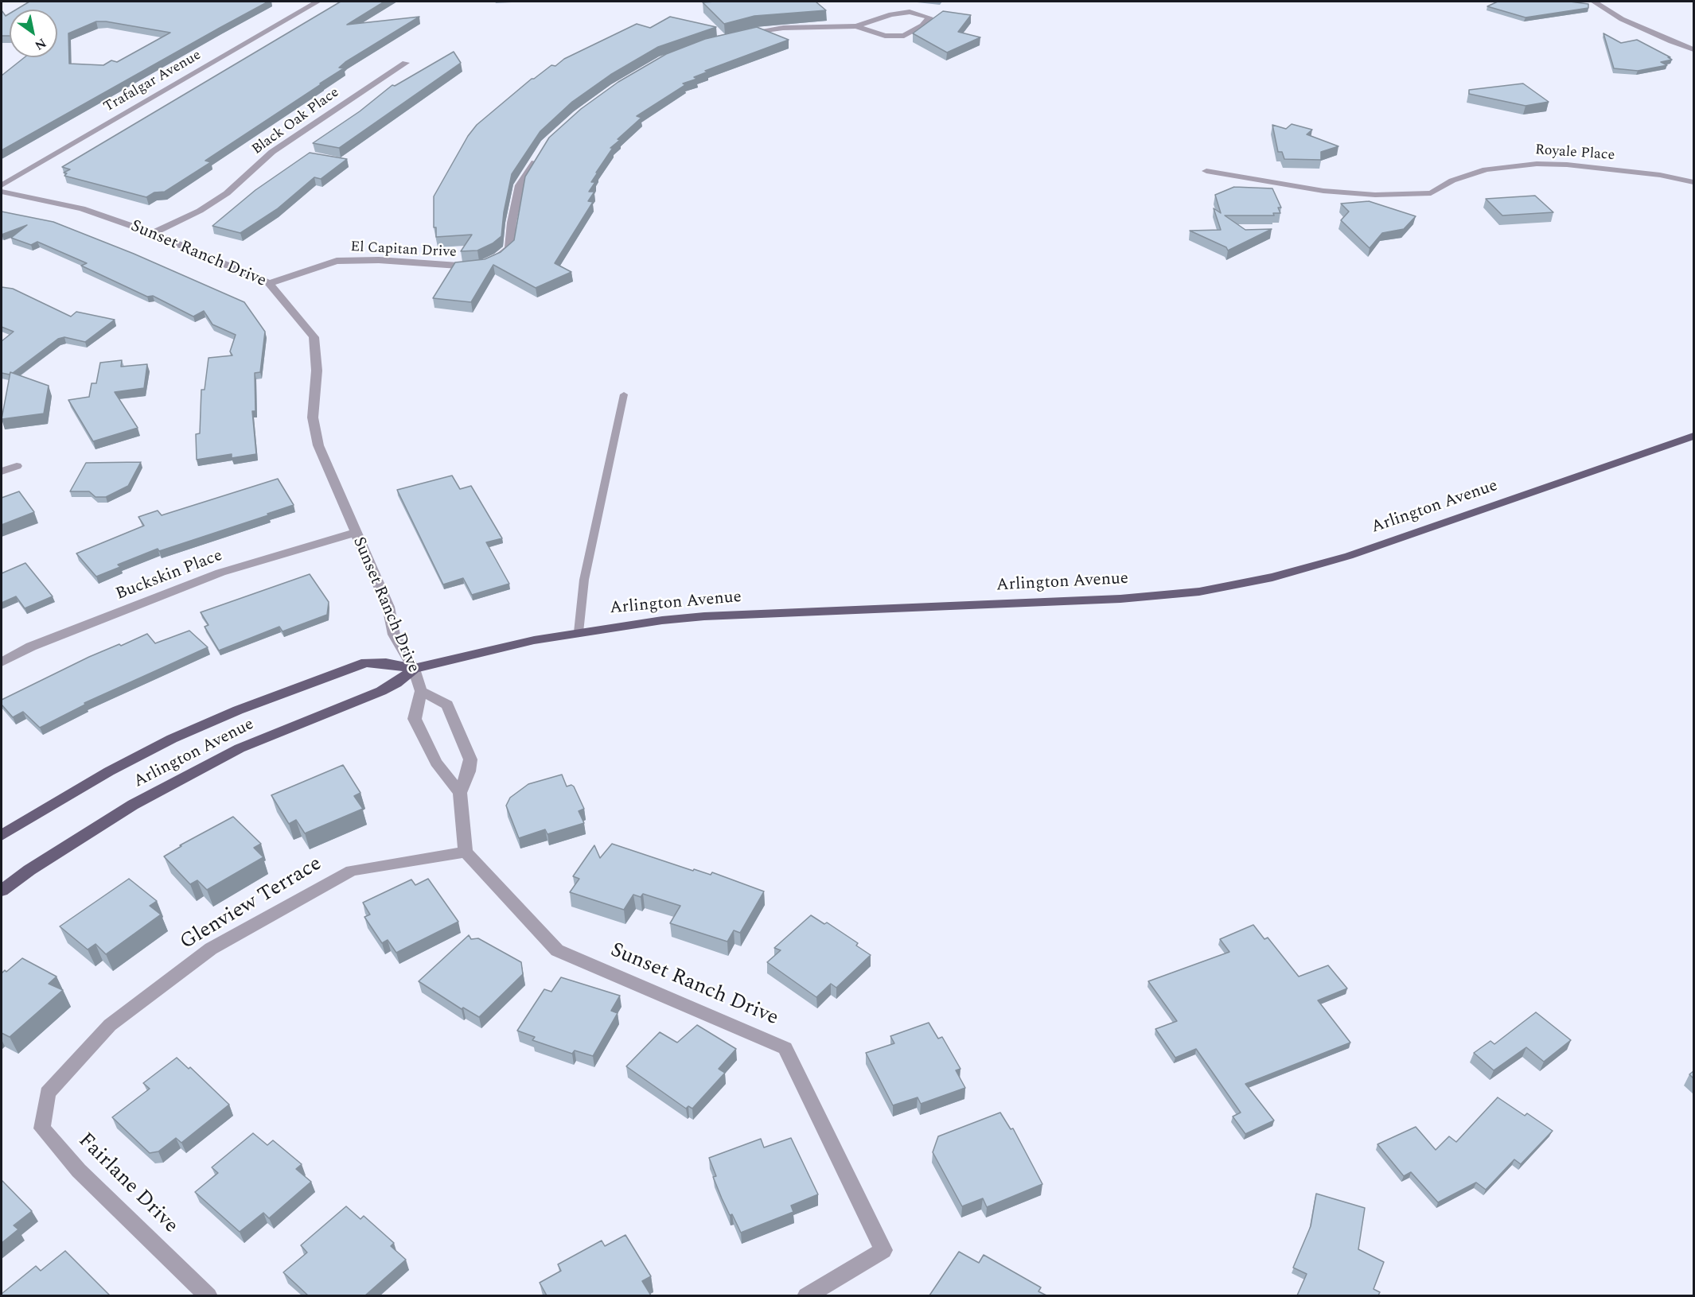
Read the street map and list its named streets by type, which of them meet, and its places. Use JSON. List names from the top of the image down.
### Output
{
  "streets": {
    "main road": ["Arlington Avenue"],
    "street": [
      "Trafalgar Avenue",
      "Black Oak Place",
      "Royale Place",
      "El Capitan Drive",
      "Sunset Ranch Drive",
      "Buckskin Place",
      "Glenview Terrace",
      "Fairlane Drive"
    ]
  },
  "crossings": [
    ["Black Oak Place", "Sunset Ranch Drive"],
    ["El Capitan Drive", "Sunset Ranch Drive"],
    ["Sunset Ranch Drive", "Arlington Avenue"],
    ["Sunset Ranch Drive", "Buckskin Place"],
    ["Sunset Ranch Drive", "Glenview Terrace"],
    ["Glenview Terrace", "Fairlane Drive"]
  ],
  "north": "bottom right"
}
